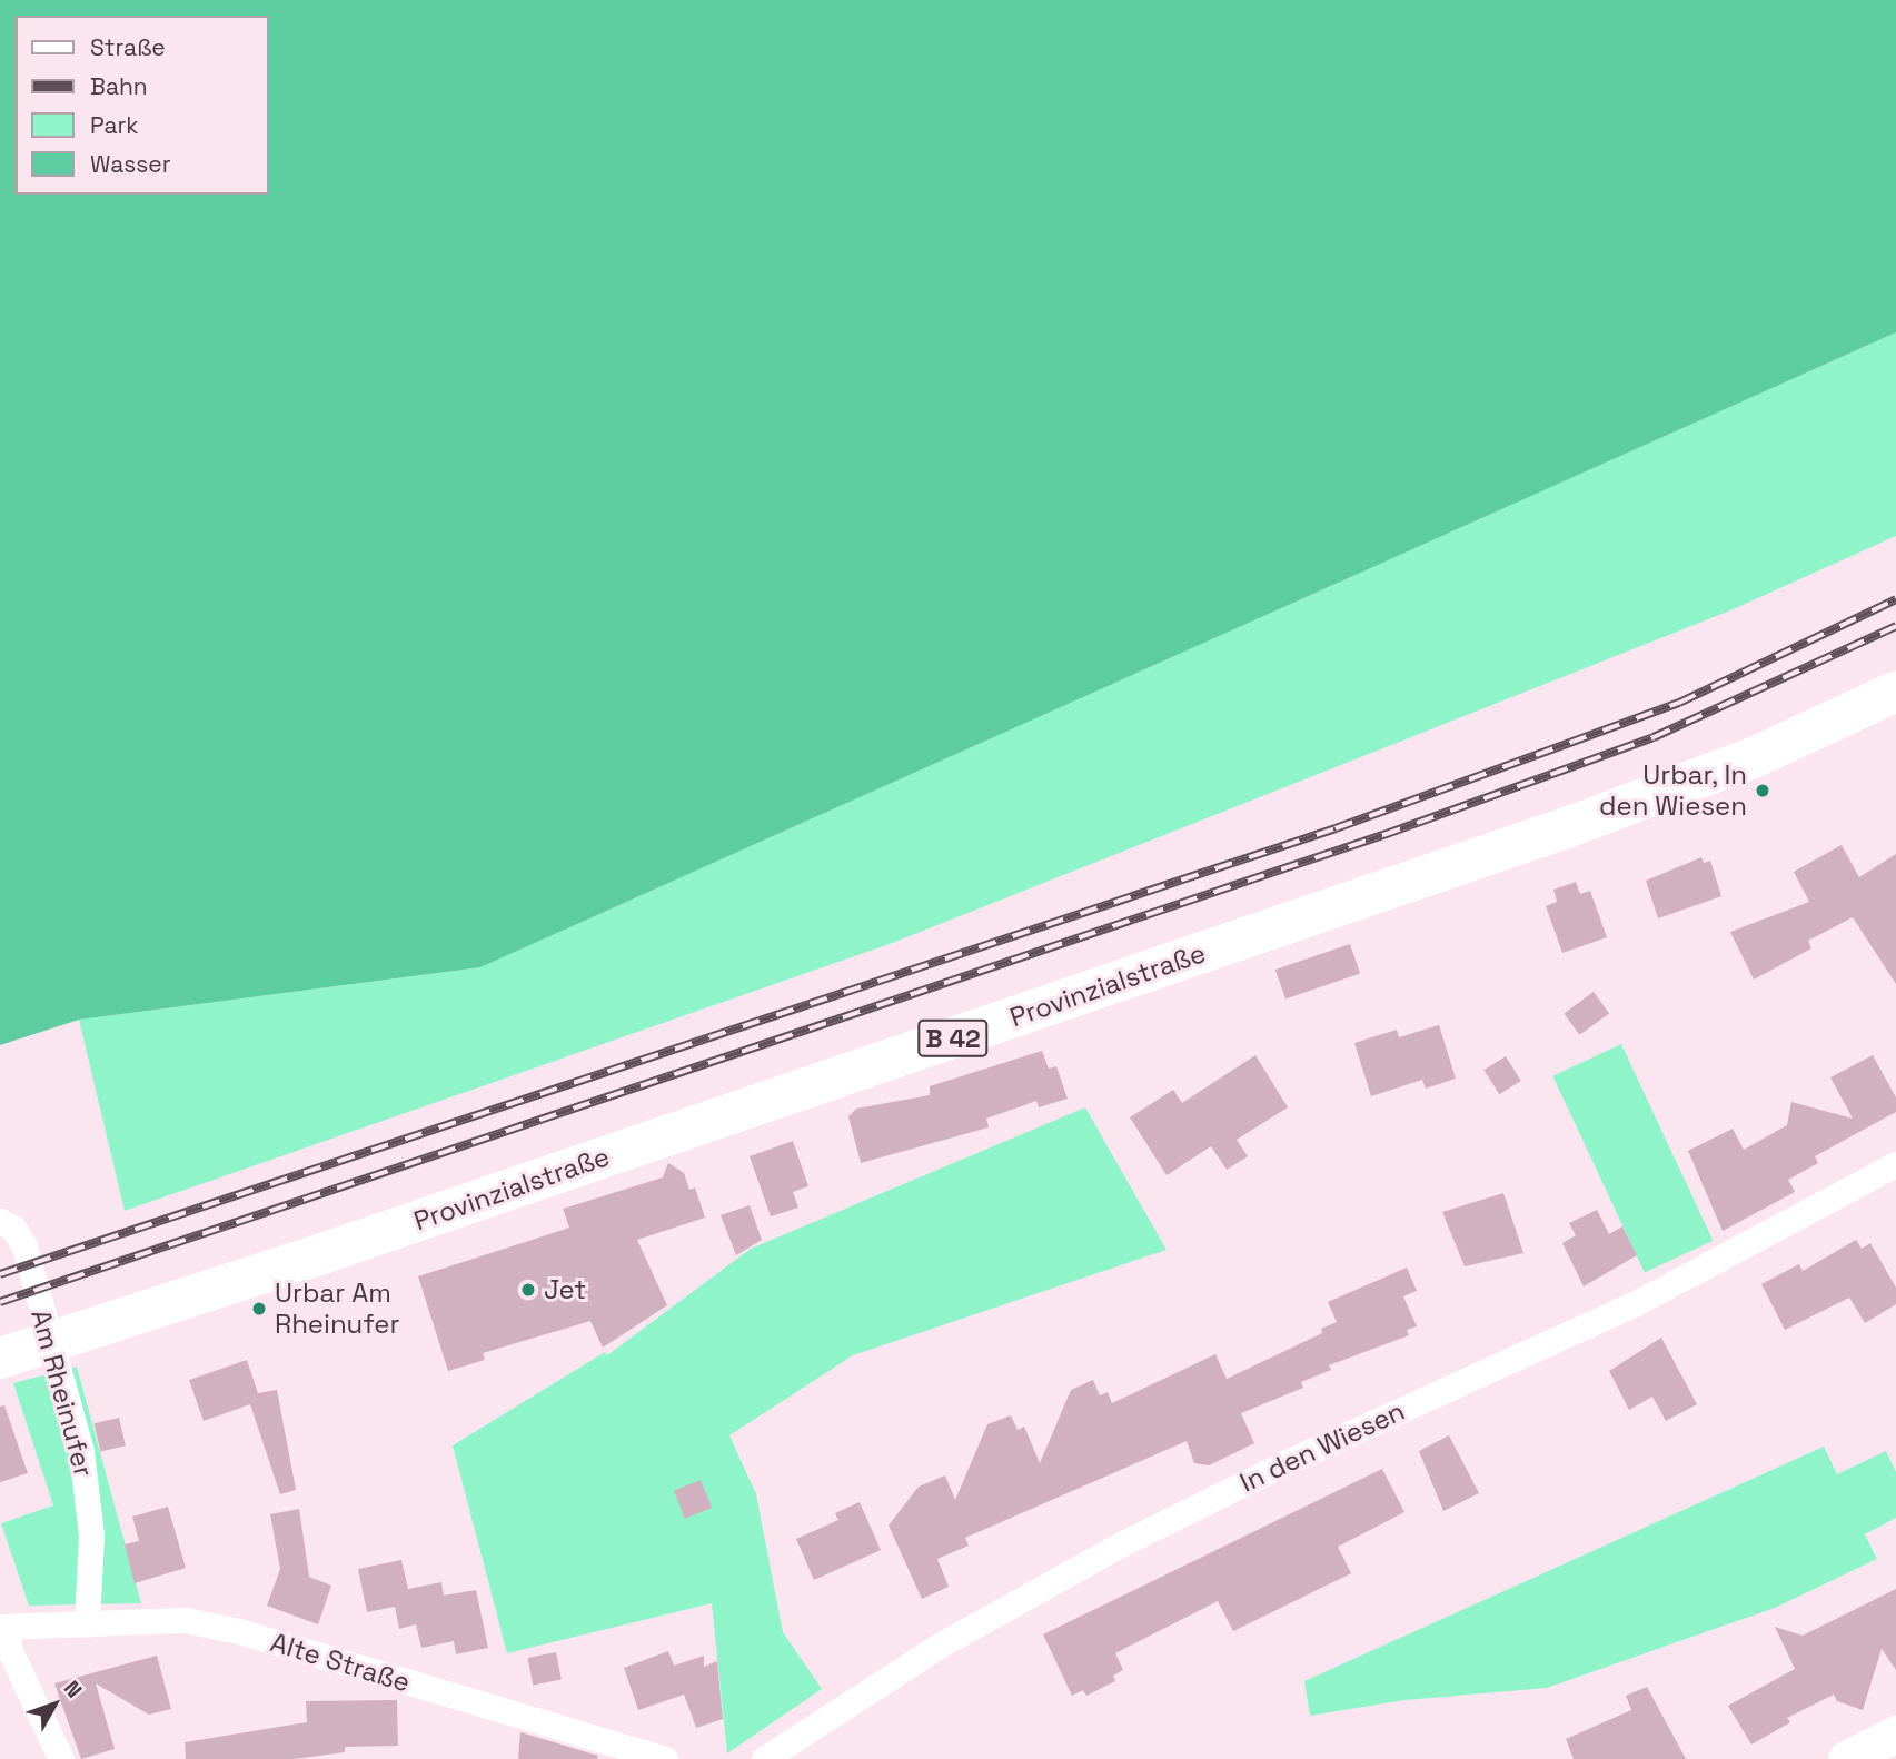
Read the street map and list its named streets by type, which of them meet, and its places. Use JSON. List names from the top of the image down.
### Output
{
  "streets": {
    "main road": ["Provinzialstraße", "B 42"],
    "street": ["Am Rheinufer", "In den Wiesen", "Alte Straße"]
  },
  "crossings": [
    ["Am Rheinufer", "Alte Straße"]
  ],
  "places": ["Urbar, In den Wiesen", "Jet", "Urbar Am Rheinufer"],
  "legend": [
    "Straße",
    "Bahn",
    "Park",
    "Wasser"
  ],
  "north": "top right"
}
